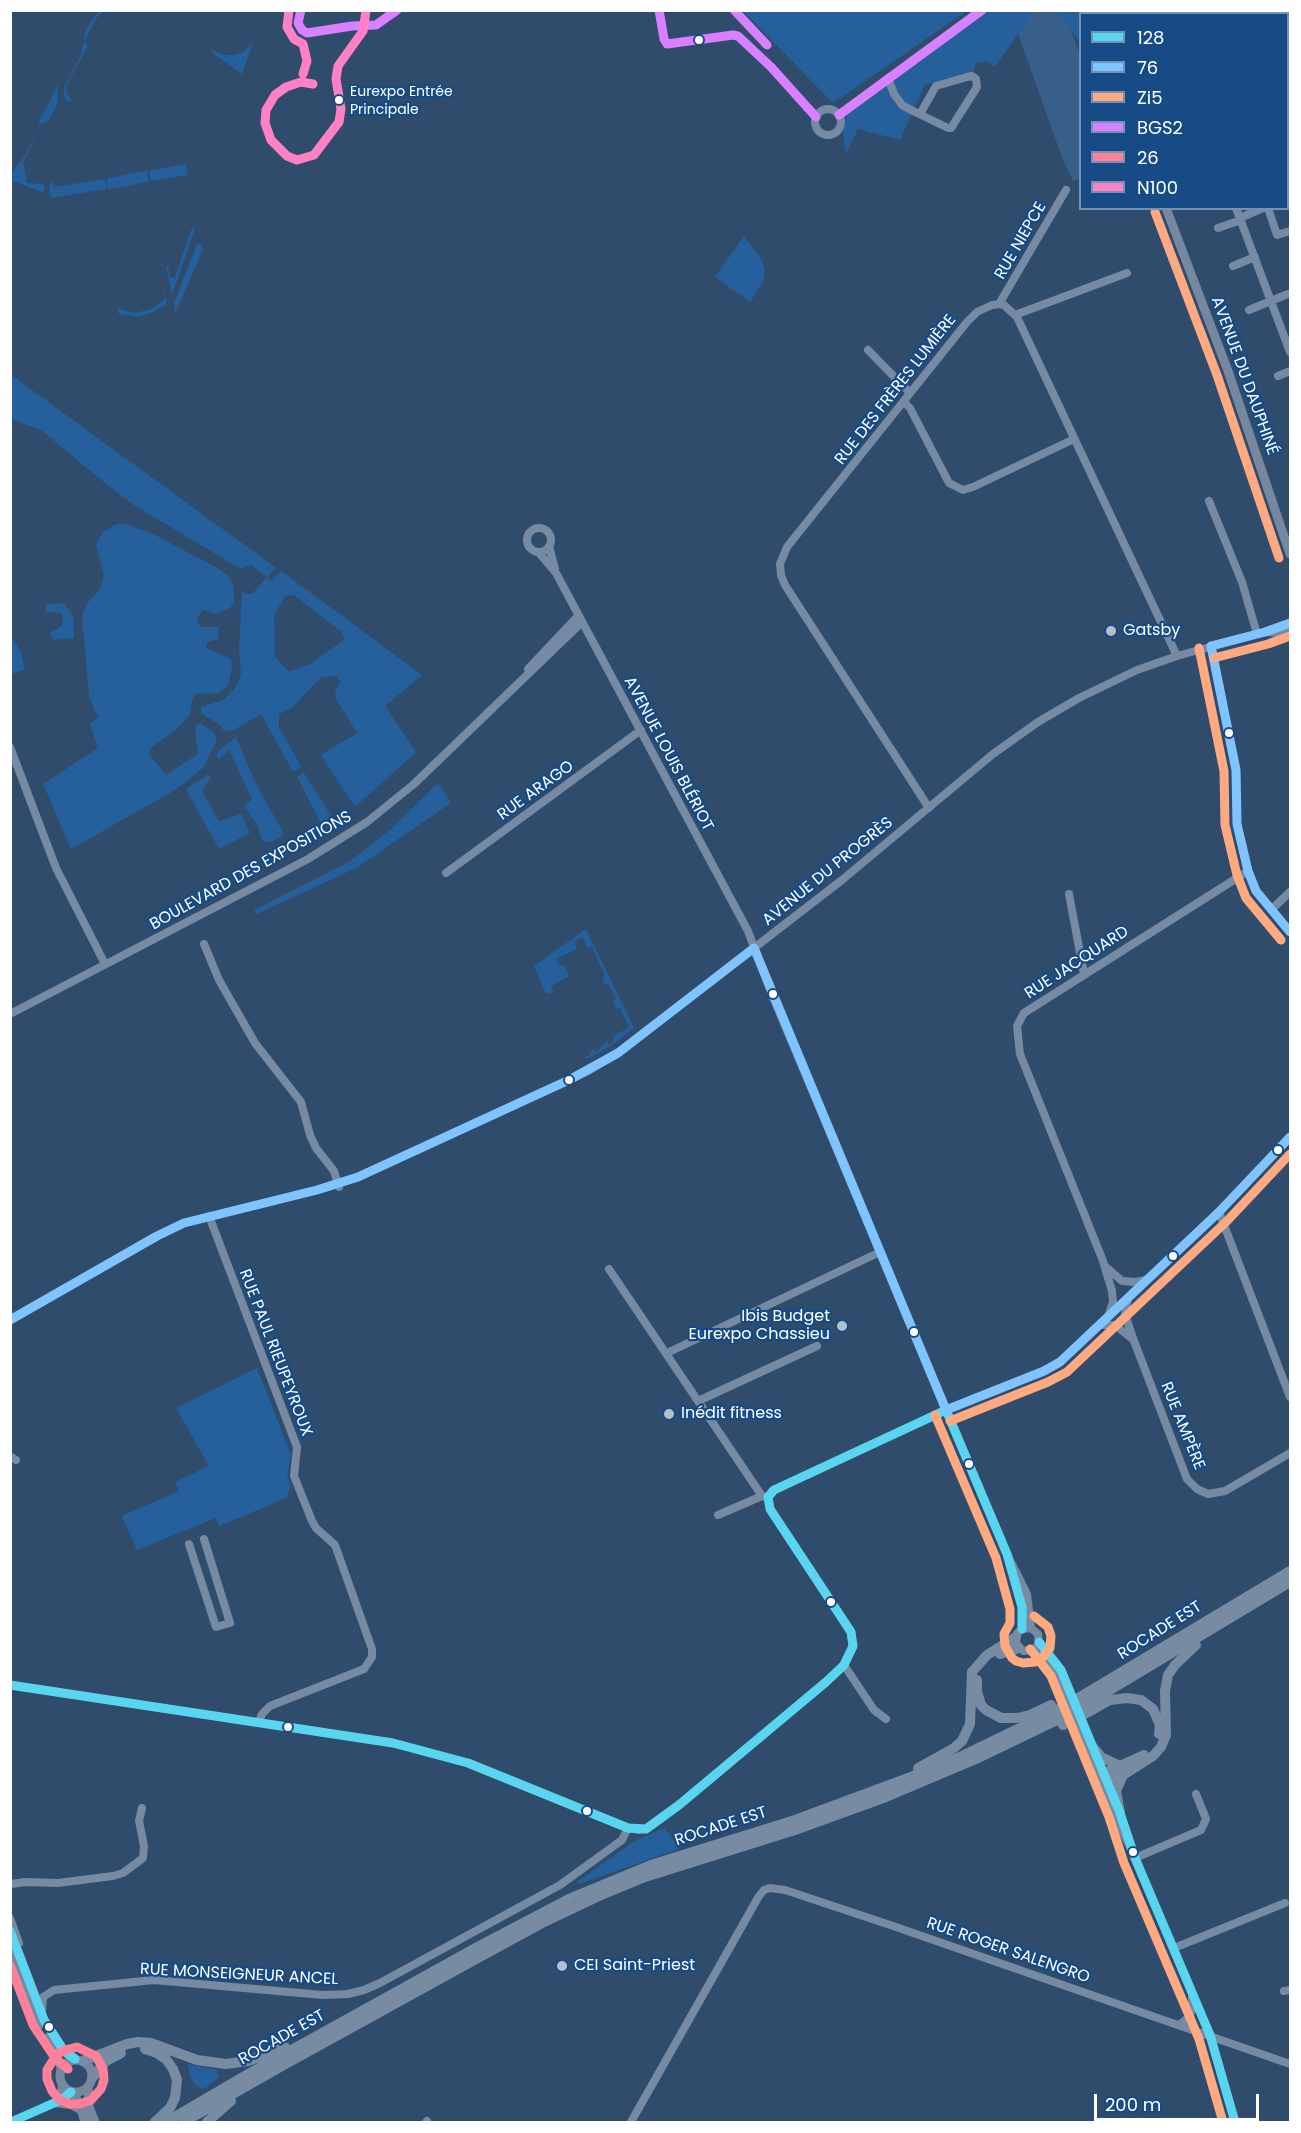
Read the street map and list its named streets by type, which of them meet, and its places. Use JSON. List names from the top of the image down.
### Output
{
  "streets": {
    "highway": ["ROCADE EST"],
    "main road": ["AVENUE DU DAUPHINÉ"],
    "street": [
      "RUE NIEPCE",
      "RUE DES FRÈRES LUMIÈRE",
      "AVENUE LOUIS BLÉRIOT",
      "RUE ARAGO",
      "BOULEVARD DES EXPOSITIONS",
      "AVENUE DU PROGRÈS",
      "RUE JACQUARD",
      "RUE PAUL RIEUPEYROUX",
      "RUE AMPÈRE",
      "RUE ROGER SALENGRO",
      "RUE MONSEIGNEUR ANCEL"
    ]
  },
  "crossings": [
    ["RUE NIEPCE", "RUE DES FRÈRES LUMIÈRE"],
    ["RUE DES FRÈRES LUMIÈRE", "AVENUE DU PROGRÈS"],
    ["AVENUE LOUIS BLÉRIOT", "RUE ARAGO"],
    ["AVENUE LOUIS BLÉRIOT", "BOULEVARD DES EXPOSITIONS"],
    ["AVENUE LOUIS BLÉRIOT", "AVENUE DU PROGRÈS"],
    ["AVENUE DU PROGRÈS", "RUE PAUL RIEUPEYROUX"]
  ],
  "places": [
    "Eurexpo Entrée Principale",
    "Gatsby",
    "Ibis Budget Eurexpo Chassieu",
    "Inédit fitness",
    "CEI Saint-Priest"
  ],
  "lines": [
    "transit line BGS2",
    "transit line N100",
    "transit line Zi5",
    "transit line 76",
    "transit line 128",
    "transit line 26"
  ],
  "legend": [
    "128",
    "76",
    "Zi5",
    "BGS2",
    "26",
    "N100"
  ],
  "scale_bar": "200 m"
}
